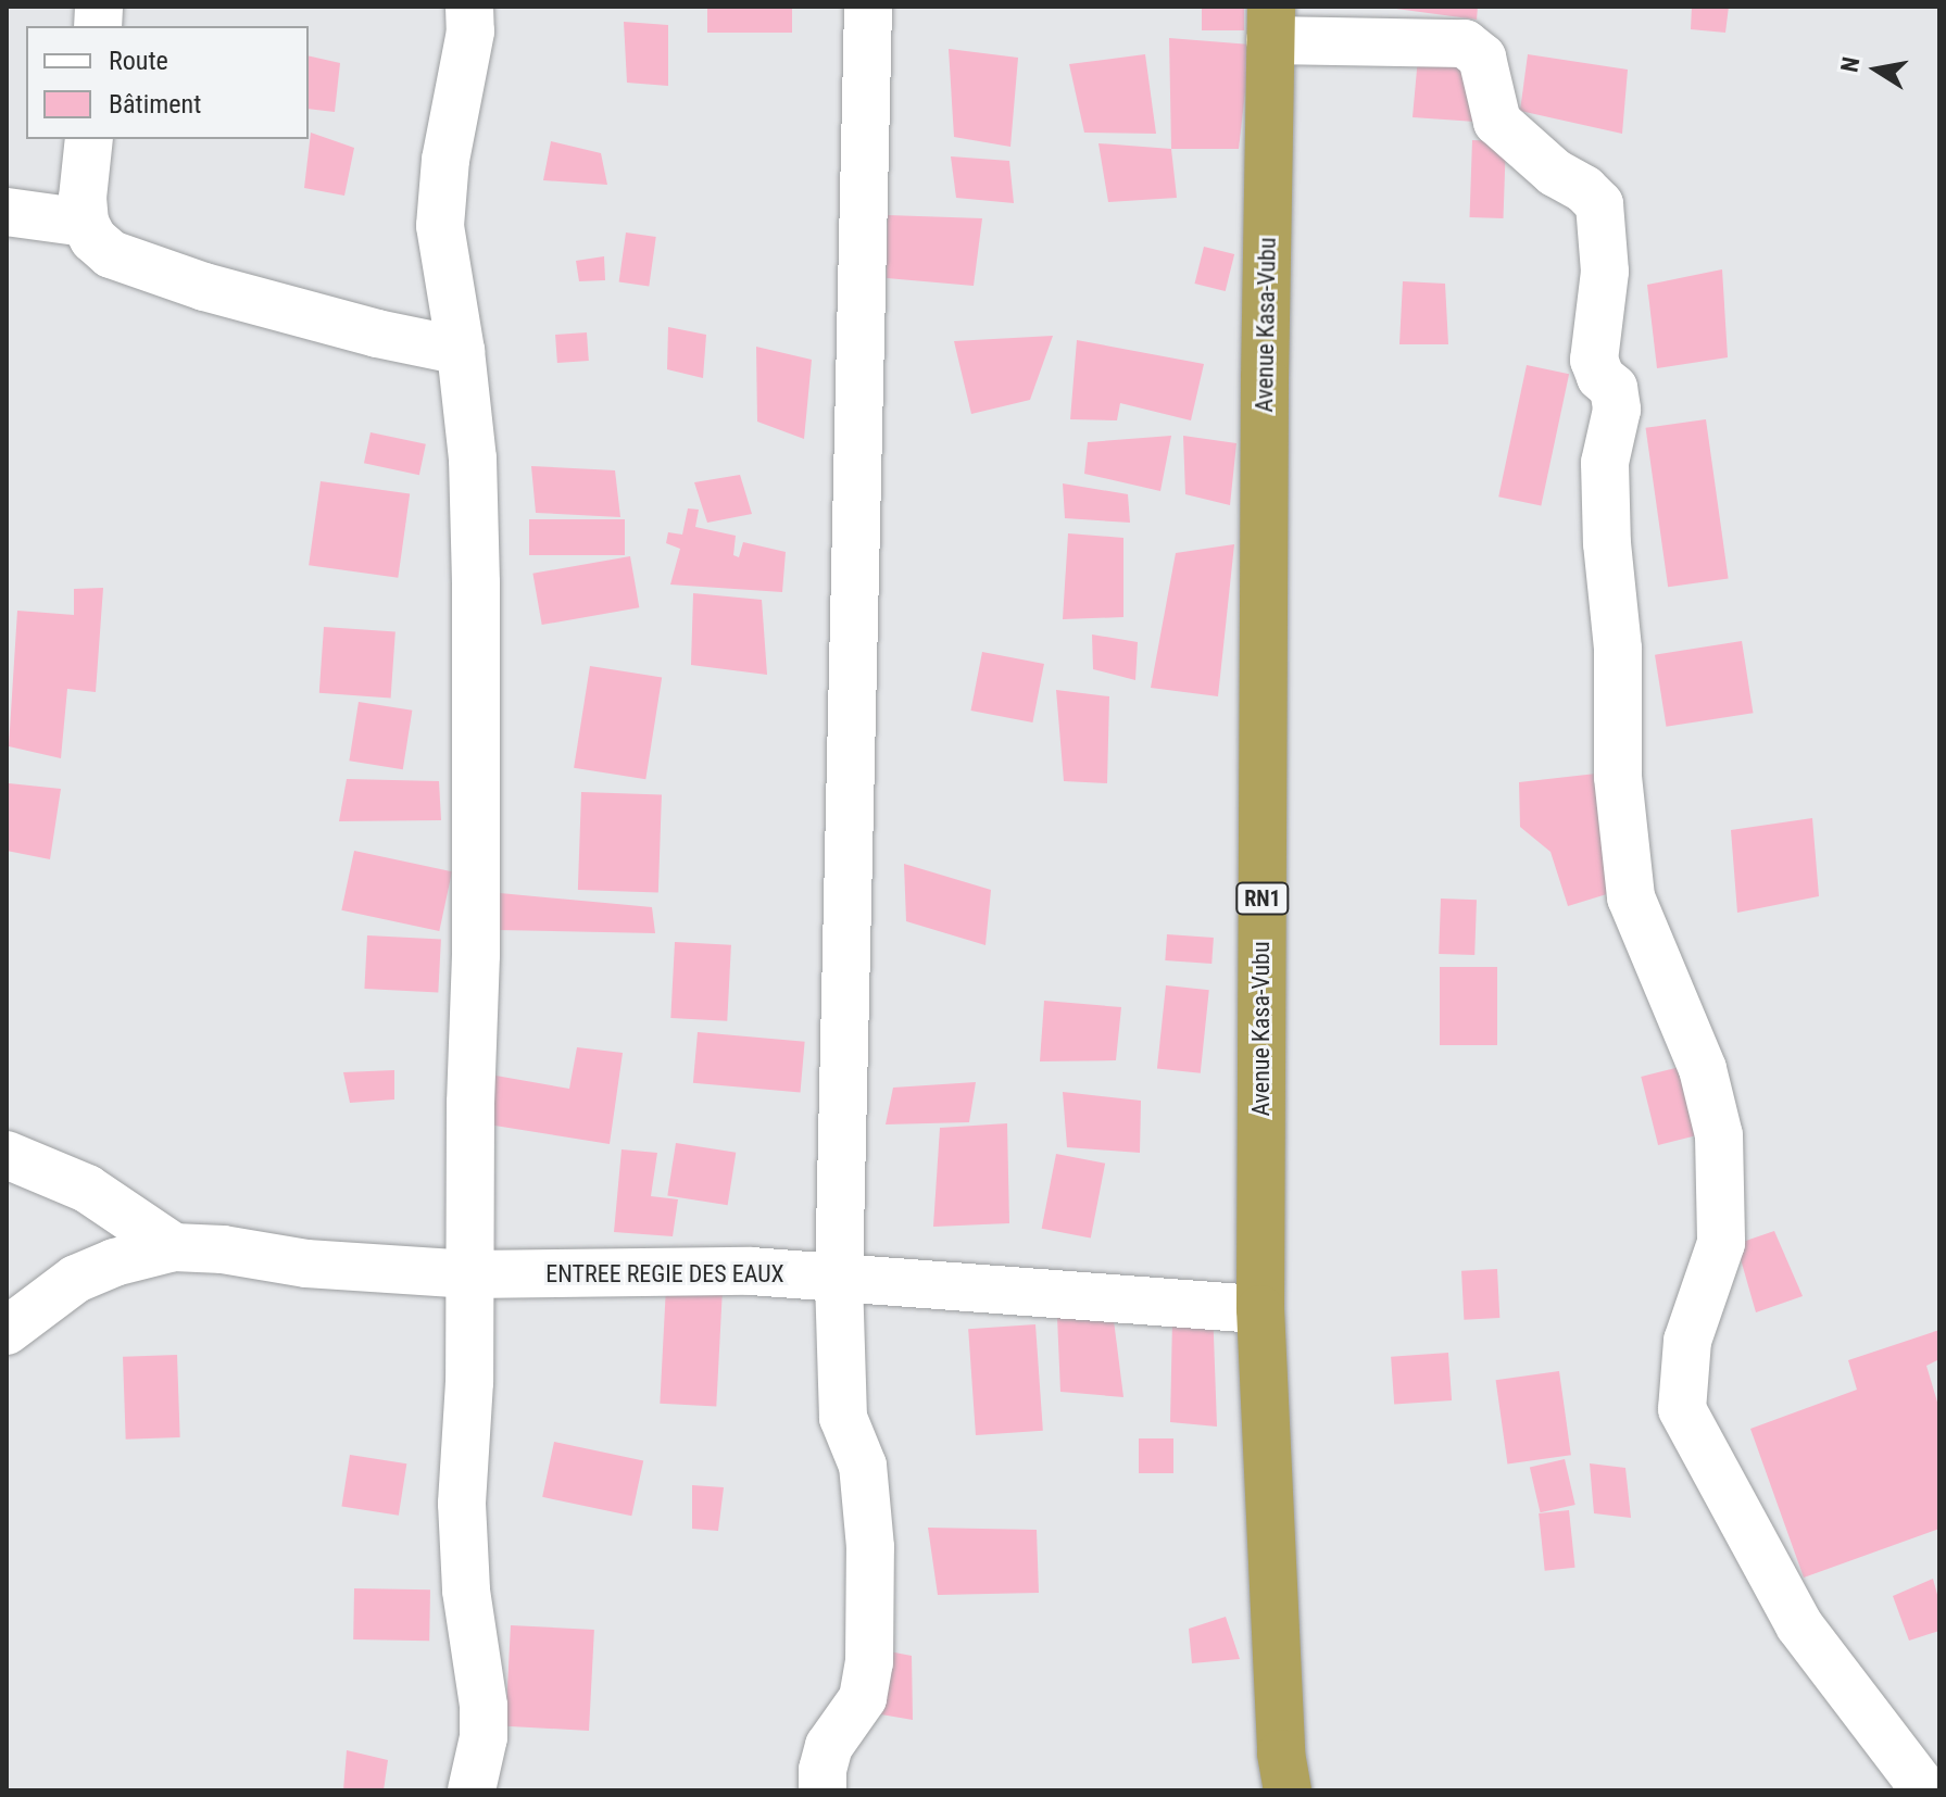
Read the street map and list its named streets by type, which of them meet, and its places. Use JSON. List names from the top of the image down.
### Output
{
  "streets": {
    "highway": ["Avenue Kasa-Vubu", "RN1"],
    "street": ["ENTREE REGIE DES EAUX"]
  },
  "crossings": [
    ["Avenue Kasa-Vubu", "ENTREE REGIE DES EAUX"]
  ],
  "legend": ["Route", "Bâtiment"],
  "north": "left"
}
